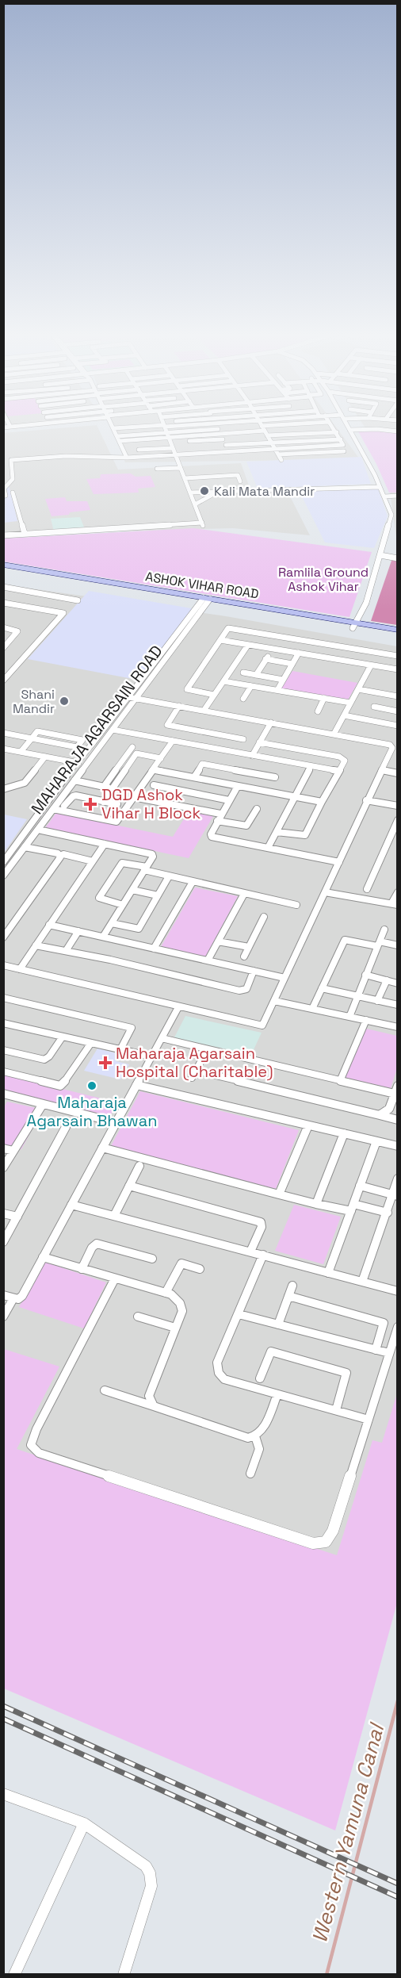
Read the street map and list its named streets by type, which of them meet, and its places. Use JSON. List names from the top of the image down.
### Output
{
  "streets": {
    "main road": ["ASHOK VIHAR ROAD"],
    "street": ["MAHARAJA AGARSAIN ROAD"]
  },
  "crossings": [
    ["ASHOK VIHAR ROAD", "MAHARAJA AGARSAIN ROAD"]
  ],
  "water": ["Western Yamuna Canal"],
  "parks": ["Ramlila Ground Ashok Vihar"],
  "places": {
    "other": ["Kali Mata Mandir", "Shani Mandir", "Maharaja Agarsain Bhawan"],
    "health": ["DGD Ashok Vihar H Block", "Maharaja Agarsain Hospital (Charitable)"]
  }
}
